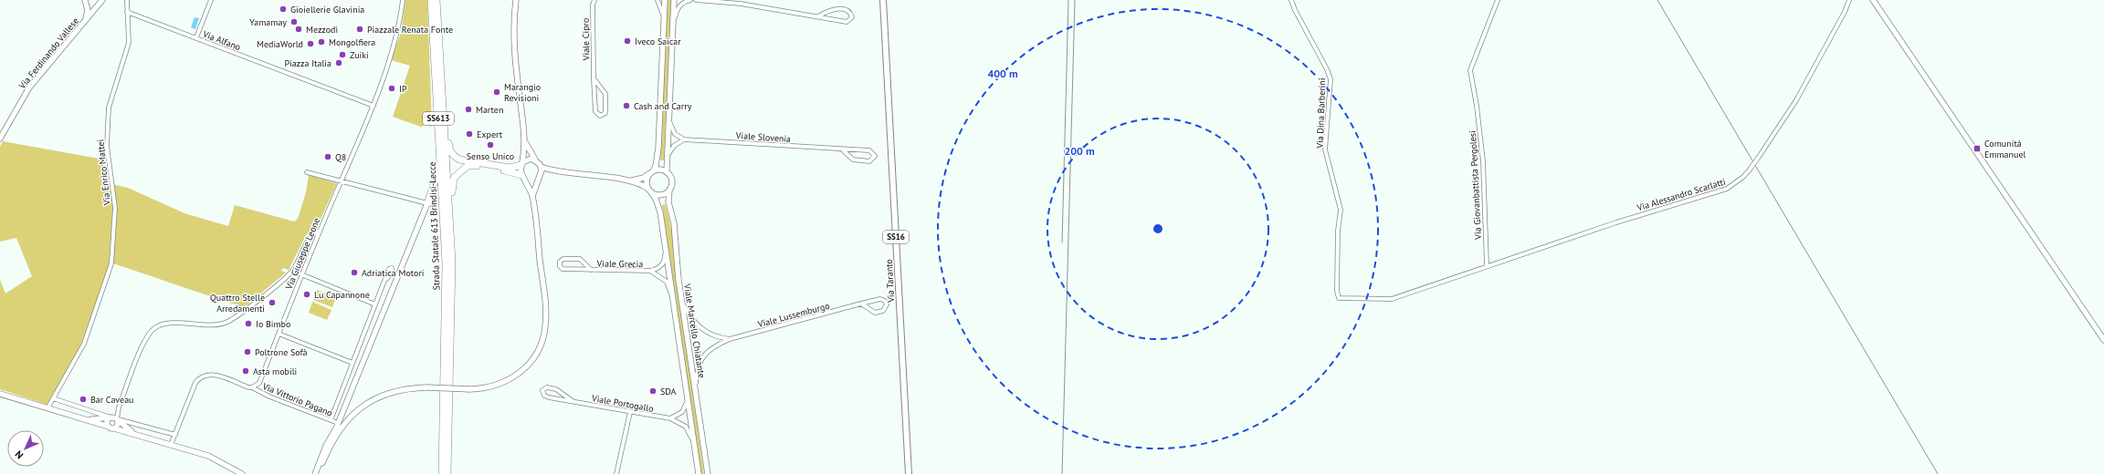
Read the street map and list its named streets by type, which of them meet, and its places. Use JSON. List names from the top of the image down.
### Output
{
  "streets": {
    "highway": ["SS613", "Strada Statale 613 Brindisi-Lecce"],
    "main road": ["SS16", "Via Taranto"],
    "street": [
      "Viale Cipro",
      "Via Alfano",
      "Via Ferdinando Vallese",
      "Via Dina Barberini",
      "Viale Slovenia",
      "Via Enrico Mattei",
      "Via Giovanbattista Pergolesi",
      "Via Alessandro Scarlatti",
      "Via Giuseppe Leone",
      "Viale Grecia",
      "Viale Lussemburgo",
      "Viale Marcello Chiatante",
      "Via Vittorio Pagano",
      "Viale Portogallo"
    ]
  },
  "crossings": [
    ["Via Alfano", "Via Enrico Mattei"],
    ["Via Alfano", "Via Giuseppe Leone"],
    ["Via Dina Barberini", "Via Giovanbattista Pergolesi"],
    ["Via Dina Barberini", "Via Alessandro Scarlatti"],
    ["Via Giovanbattista Pergolesi", "Via Alessandro Scarlatti"],
    ["Via Giuseppe Leone", "Via Vittorio Pagano"],
    ["Viale Grecia", "Viale Marcello Chiatante"],
    ["Viale Lussemburgo", "Viale Marcello Chiatante"],
    ["Viale Marcello Chiatante", "Viale Portogallo"]
  ],
  "places": {
    "other": [
      "Gioiellerie Glavinia",
      "Yamamay",
      "Mezzodì",
      "Piazzale Renata Fonte",
      "Iveco Saicar",
      "Mongolfiera",
      "MediaWorld",
      "Zuiki",
      "Piazza Italia",
      "IP",
      "Marangio Revisioni",
      "Cash and Carry",
      "Marten",
      "Expert",
      "Senso Unico",
      "Q8",
      "Adriatica Motori",
      "Lu Capannone",
      "Quattro Stelle Arredamenti",
      "Io Bimbo",
      "Poltrone Sofà",
      "Asta mobili",
      "SDA",
      "Bar Caveau"
    ],
    "transit": ["Comunità Emmanuel"]
  },
  "north": "bottom left",
  "rings": ["400 m", "200 m"]
}
